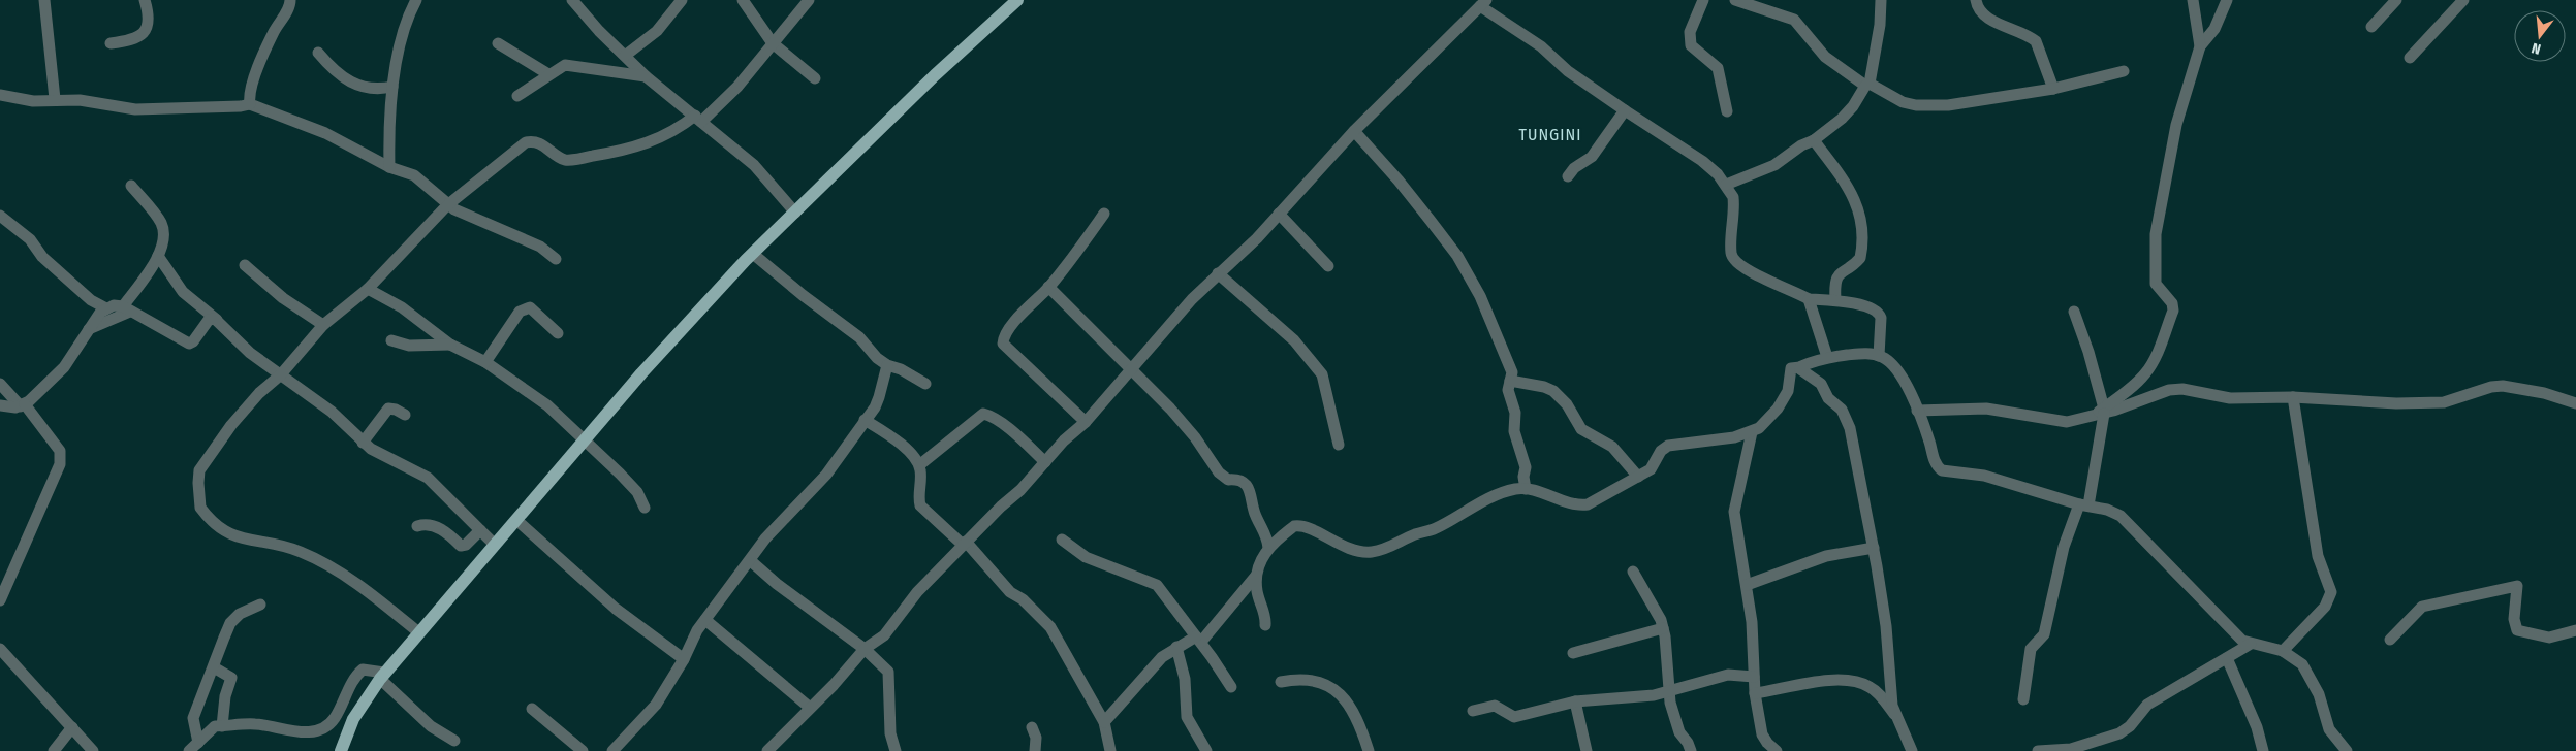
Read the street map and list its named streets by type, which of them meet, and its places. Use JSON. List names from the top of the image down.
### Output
{
  "districts": ["TUNGINI"],
  "north": "bottom"
}
